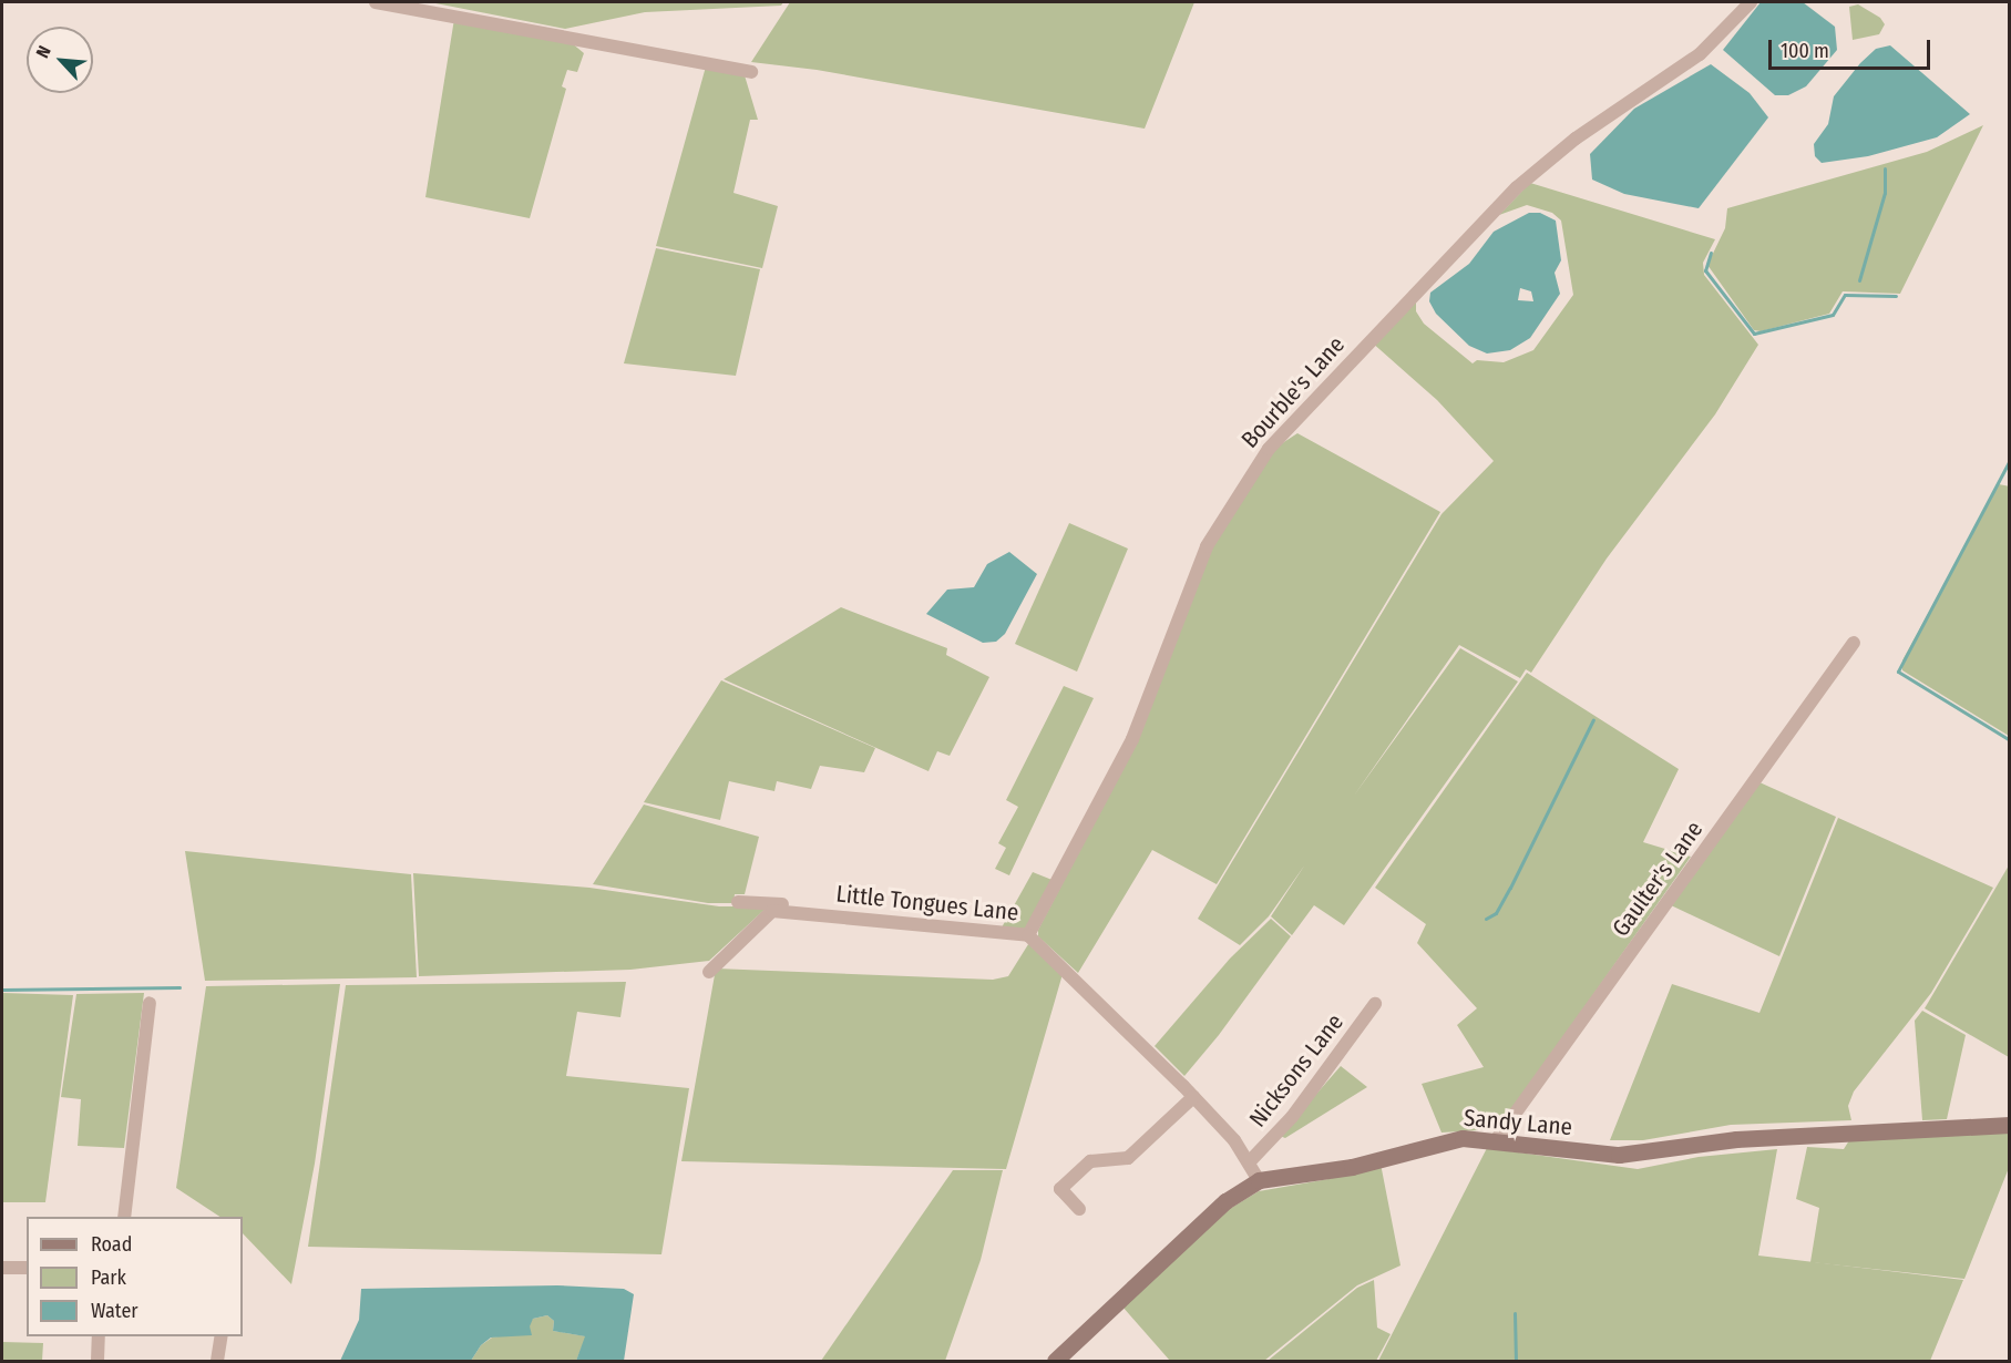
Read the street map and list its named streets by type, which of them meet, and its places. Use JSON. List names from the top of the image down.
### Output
{
  "streets": {
    "main road": ["Sandy Lane"],
    "street": [
      "Bourble's Lane",
      "Gaulter's Lane",
      "Little Tongues Lane",
      "Nicksons Lane"
    ]
  },
  "crossings": [
    ["Bourble's Lane", "Little Tongues Lane"],
    ["Gaulter's Lane", "Sandy Lane"],
    ["Little Tongues Lane", "Nicksons Lane"],
    ["Little Tongues Lane", "Sandy Lane"]
  ],
  "legend": ["Road", "Park", "Water"],
  "scale_bar": "100 m",
  "north": "top left"
}
